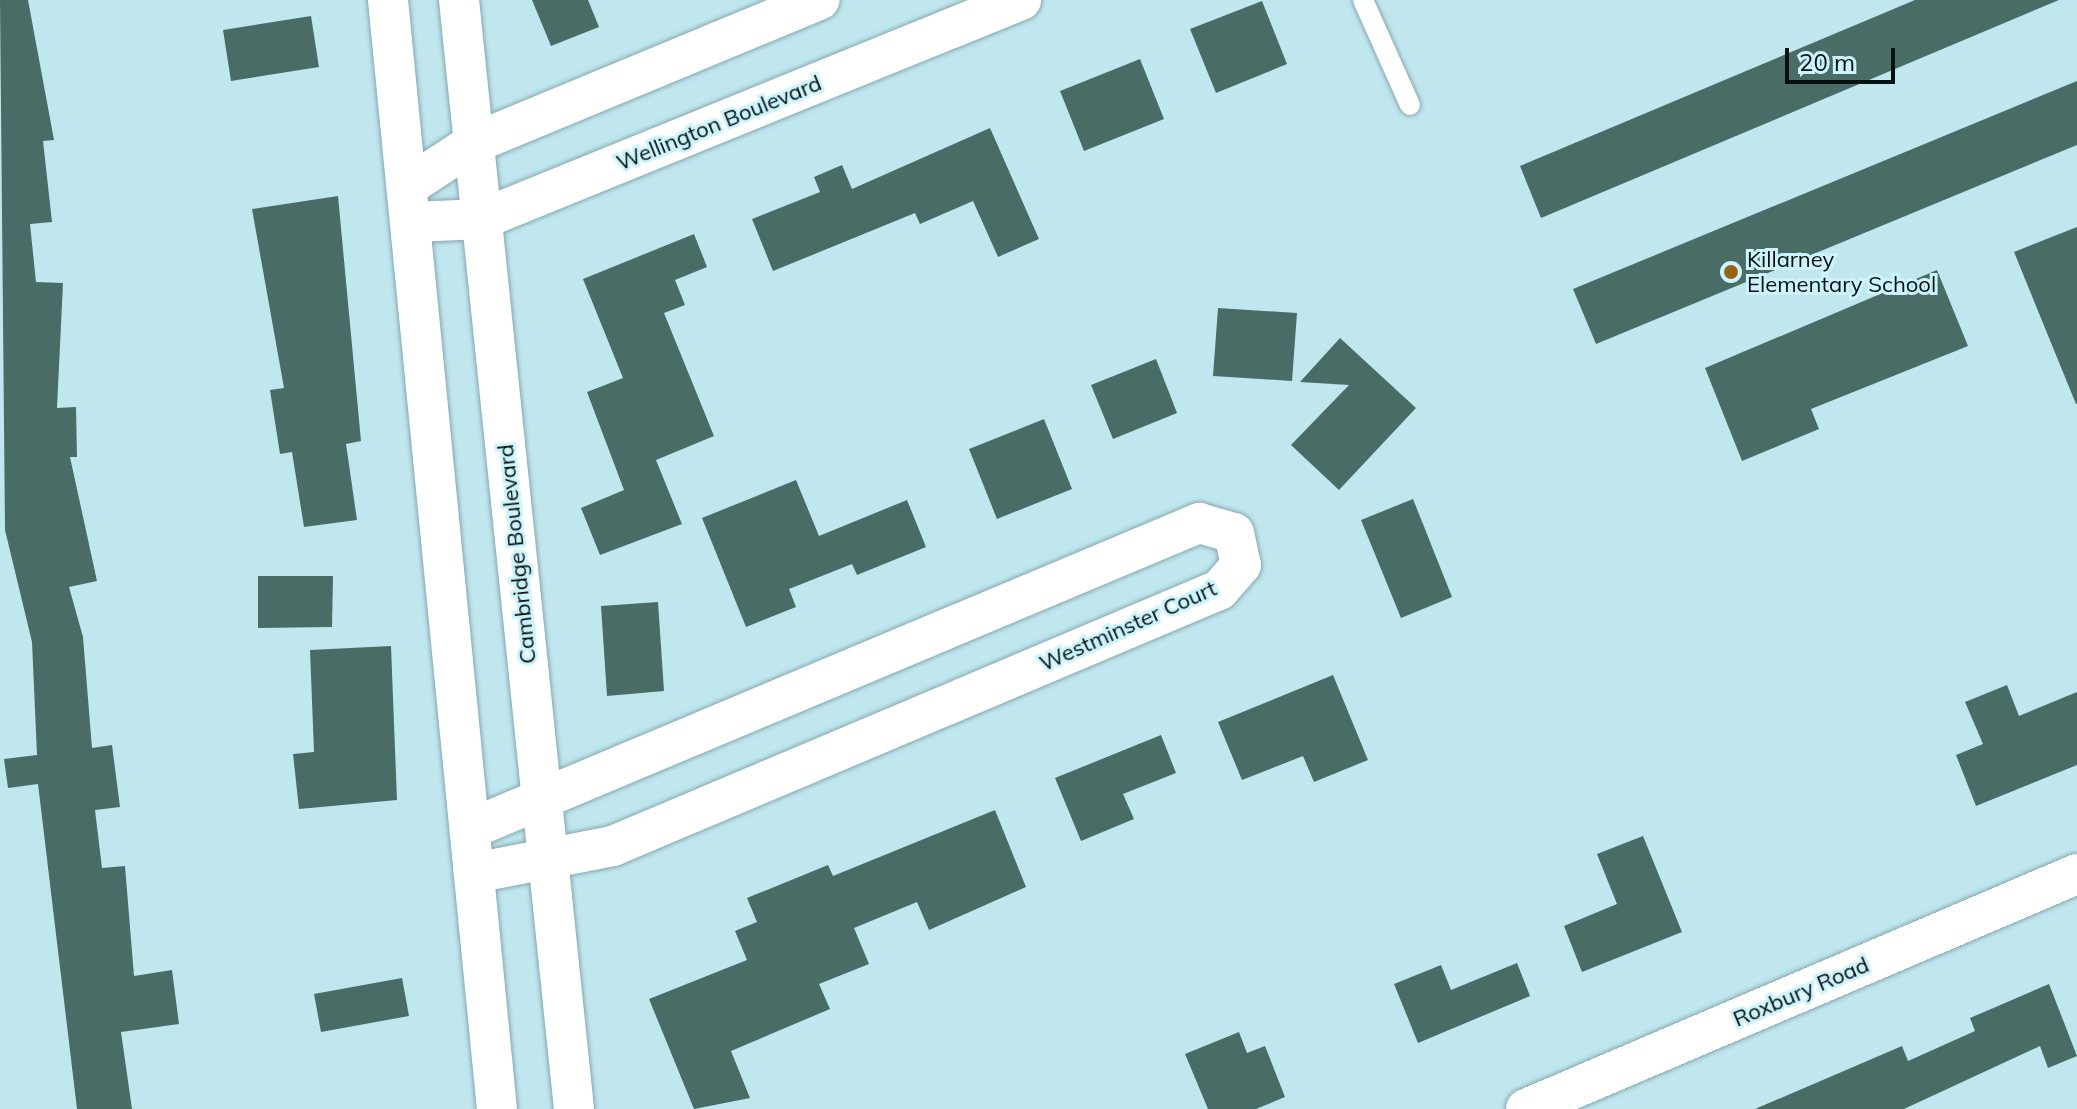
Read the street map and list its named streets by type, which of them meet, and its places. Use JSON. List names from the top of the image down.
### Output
{
  "streets": {
    "street": [
      "Wellington Boulevard",
      "Cambridge Boulevard",
      "Westminster Court",
      "Roxbury Road"
    ]
  },
  "crossings": [
    ["Wellington Boulevard", "Cambridge Boulevard"],
    ["Cambridge Boulevard", "Westminster Court"]
  ],
  "places": ["Killarney Elementary School"],
  "scale_bar": "20 m"
}
